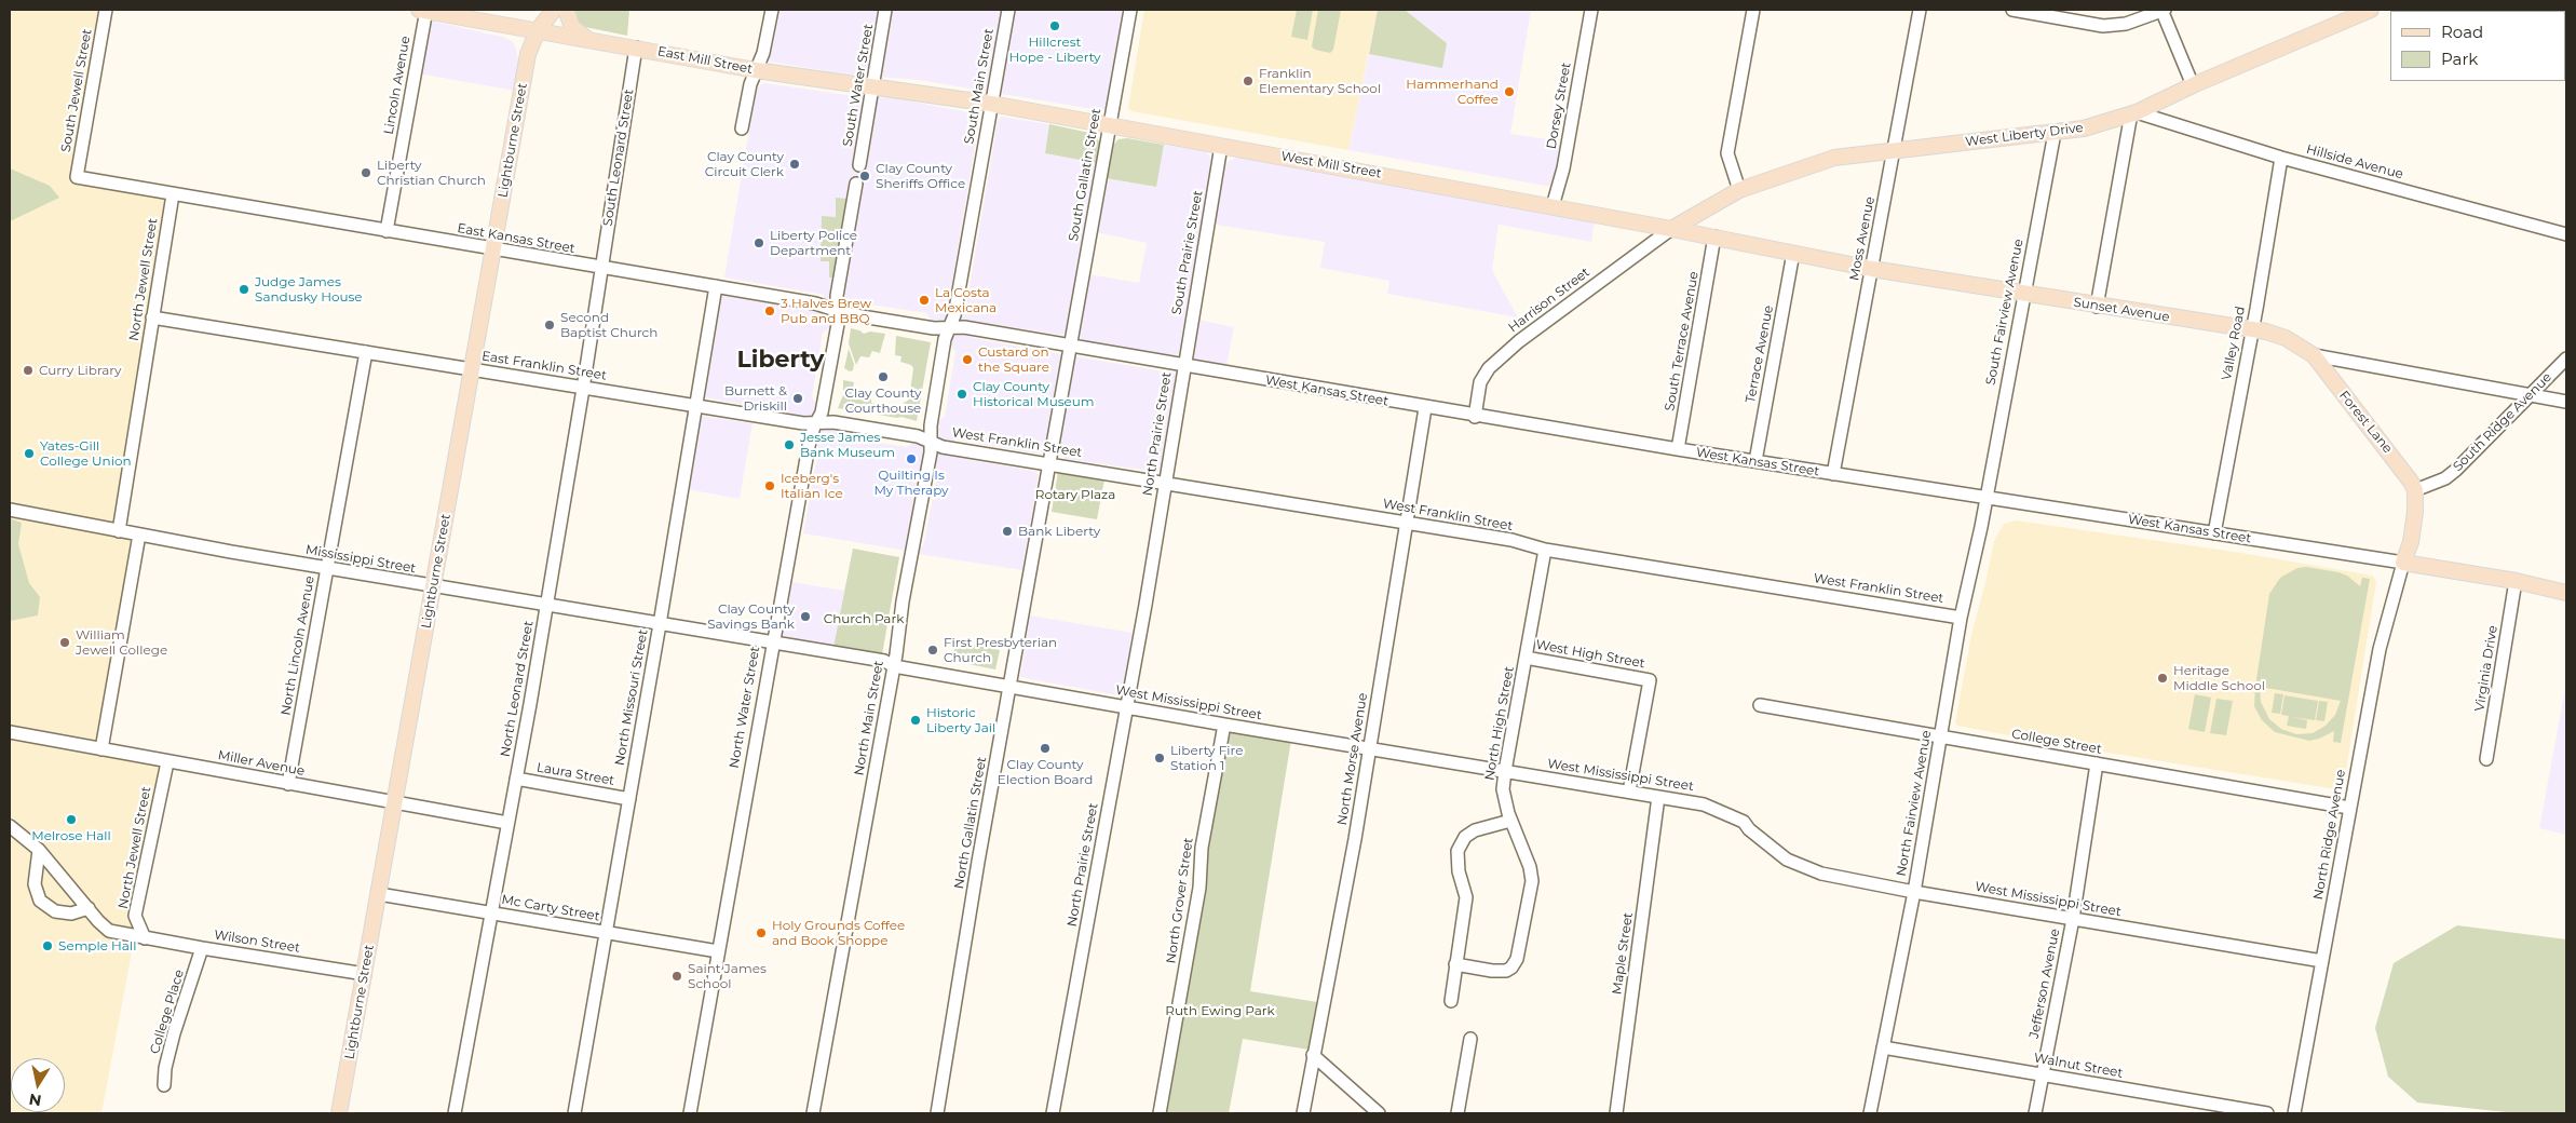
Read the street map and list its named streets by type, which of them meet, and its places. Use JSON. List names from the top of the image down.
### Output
{
  "streets": {
    "main road": [
      "East Mill Street",
      "West Liberty Drive",
      "Lightburne Street",
      "West Mill Street",
      "Sunset Avenue",
      "West Kansas Street",
      "Forest Lane"
    ],
    "street": [
      "Lincoln Avenue",
      "South Water Street",
      "South Main Street",
      "South Jewell Street",
      "Dorsey Street",
      "South Leonard Street",
      "Hillside Avenue",
      "South Gallatin Street",
      "East Kansas Street",
      "Moss Avenue",
      "South Prairie Street",
      "North Jewell Street",
      "Harrison Street",
      "South Fairview Avenue",
      "South Terrace Avenue",
      "Valley Road",
      "Terrace Avenue",
      "East Franklin Street",
      "South Ridge Avenue",
      "North Prairie Street",
      "West Franklin Street",
      "Mississippi Street",
      "North Lincoln Avenue",
      "West High Street",
      "Virginia Drive",
      "North Leonard Street",
      "North Missouri Street",
      "West Mississippi Street",
      "North Water Street",
      "North Main Street",
      "North High Street",
      "College Street",
      "North Morse Avenue",
      "Miller Avenue",
      "Laura Street",
      "North Fairview Avenue",
      "North Gallatin Street",
      "North Ridge Avenue",
      "North Grover Street",
      "Mc Carty Street",
      "Wilson Street",
      "Maple Street",
      "Jefferson Avenue",
      "College Place",
      "Walnut Street"
    ]
  },
  "crossings": [
    ["East Mill Street", "Lincoln Avenue"],
    ["East Mill Street", "South Water Street"],
    ["East Mill Street", "South Main Street"],
    ["East Mill Street", "Lightburne Street"],
    ["East Mill Street", "South Leonard Street"],
    ["East Mill Street", "West Mill Street"],
    ["Lincoln Avenue", "East Kansas Street"],
    ["South Main Street", "West Mill Street"],
    ["South Main Street", "East Kansas Street"],
    ["South Main Street", "West Kansas Street"],
    ["South Main Street", "North Main Street"],
    ["South Jewell Street", "East Kansas Street"],
    ["Dorsey Street", "West Mill Street"],
    ["West Liberty Drive", "Hillside Avenue"],
    ["West Liberty Drive", "West Mill Street"],
    ["West Liberty Drive", "Moss Avenue"],
    ["West Liberty Drive", "Harrison Street"],
    ["West Liberty Drive", "Sunset Avenue"],
    ["West Liberty Drive", "South Fairview Avenue"],
    ["Lightburne Street", "East Kansas Street"],
    ["Lightburne Street", "East Franklin Street"],
    ["Lightburne Street", "Mississippi Street"],
    ["Lightburne Street", "Miller Avenue"],
    ["Lightburne Street", "Mc Carty Street"],
    ["Lightburne Street", "Wilson Street"],
    ["South Leonard Street", "East Kansas Street"],
    ["South Leonard Street", "North Leonard Street"],
    ["Hillside Avenue", "Valley Road"],
    ["West Mill Street", "South Gallatin Street"],
    ["West Mill Street", "South Prairie Street"],
    ["West Mill Street", "Harrison Street"],
    ["West Mill Street", "Sunset Avenue"],
    ["South Gallatin Street", "West Kansas Street"],
    ["South Gallatin Street", "North Gallatin Street"],
    ["East Kansas Street", "North Jewell Street"],
    ["East Kansas Street", "West Kansas Street"],
    ["East Kansas Street", "North Leonard Street"],
    ["East Kansas Street", "North Missouri Street"],
    ["East Kansas Street", "North Water Street"],
    ["East Kansas Street", "North Main Street"],
    ["Moss Avenue", "Sunset Avenue"],
    ["Moss Avenue", "West Kansas Street"],
    ["South Prairie Street", "West Kansas Street"],
    ["South Prairie Street", "North Prairie Street"],
    ["North Jewell Street", "East Franklin Street"],
    ["North Jewell Street", "Mississippi Street"],
    ["North Jewell Street", "Miller Avenue"],
    ["North Jewell Street", "Wilson Street"],
    ["Harrison Street", "Sunset Avenue"],
    ["Harrison Street", "West Kansas Street"],
    ["Sunset Avenue", "South Fairview Avenue"],
    ["Sunset Avenue", "South Terrace Avenue"],
    ["Sunset Avenue", "Valley Road"],
    ["Sunset Avenue", "Terrace Avenue"],
    ["Sunset Avenue", "Forest Lane"],
    ["Sunset Avenue", "South Ridge Avenue"],
    ["South Fairview Avenue", "West Kansas Street"],
    ["South Fairview Avenue", "North Fairview Avenue"],
    ["South Terrace Avenue", "West Kansas Street"],
    ["Valley Road", "West Kansas Street"],
    ["Terrace Avenue", "West Kansas Street"],
    ["East Franklin Street", "West Franklin Street"],
    ["East Franklin Street", "North Lincoln Avenue"],
    ["East Franklin Street", "North Leonard Street"],
    ["East Franklin Street", "North Missouri Street"],
    ["East Franklin Street", "North Water Street"],
    ["East Franklin Street", "North Main Street"],
    ["West Kansas Street", "North Prairie Street"],
    ["West Kansas Street", "Virginia Drive"],
    ["West Kansas Street", "North Main Street"],
    ["West Kansas Street", "North Morse Avenue"],
    ["West Kansas Street", "North Fairview Avenue"],
    ["West Kansas Street", "North Gallatin Street"],
    ["West Kansas Street", "North Ridge Avenue"],
    ["Forest Lane", "South Ridge Avenue"],
    ["North Prairie Street", "West Franklin Street"],
    ["North Prairie Street", "West Mississippi Street"],
    ["West Franklin Street", "North Main Street"],
    ["West Franklin Street", "North High Street"],
    ["West Franklin Street", "North Morse Avenue"],
    ["West Franklin Street", "North Fairview Avenue"],
    ["West Franklin Street", "North Gallatin Street"],
    ["Mississippi Street", "North Lincoln Avenue"],
    ["Mississippi Street", "North Leonard Street"],
    ["Mississippi Street", "North Missouri Street"],
    ["Mississippi Street", "West Mississippi Street"],
    ["Mississippi Street", "North Water Street"],
    ["Mississippi Street", "North Main Street"],
    ["North Lincoln Avenue", "Miller Avenue"],
    ["West High Street", "West Mississippi Street"],
    ["West High Street", "North High Street"],
    ["North Leonard Street", "Miller Avenue"],
    ["North Leonard Street", "Laura Street"],
    ["North Leonard Street", "Mc Carty Street"],
    ["North Missouri Street", "Laura Street"],
    ["North Missouri Street", "Mc Carty Street"],
    ["West Mississippi Street", "North Main Street"],
    ["West Mississippi Street", "North High Street"],
    ["West Mississippi Street", "North Morse Avenue"],
    ["West Mississippi Street", "North Fairview Avenue"],
    ["West Mississippi Street", "North Gallatin Street"],
    ["West Mississippi Street", "North Ridge Avenue"],
    ["West Mississippi Street", "North Grover Street"],
    ["West Mississippi Street", "Maple Street"],
    ["West Mississippi Street", "Jefferson Avenue"],
    ["North Water Street", "Mc Carty Street"],
    ["College Street", "North Fairview Avenue"],
    ["College Street", "North Ridge Avenue"],
    ["College Street", "Jefferson Avenue"],
    ["North Fairview Avenue", "Walnut Street"],
    ["Wilson Street", "College Place"],
    ["Jefferson Avenue", "Walnut Street"]
  ],
  "districts": ["Liberty"],
  "parks": ["Rotary Plaza", "Church Park", "Ruth Ewing Park"],
  "places": [
    "Hillcrest Hope - Liberty",
    "Franklin Elementary School",
    "Hammerhand Coffee",
    "Clay County Circuit Clerk",
    "Liberty Christian Church",
    "Clay County Sheriffs Office",
    "Liberty Police Department",
    "Judge James Sandusky House",
    "La Costa Mexicana",
    "3 Halves Brew Pub and BBQ",
    "Second Baptist Church",
    "Custard on the Square",
    "Curry Library",
    "Clay County Courthouse",
    "Clay County Historical Museum",
    "Burnett & Driskill",
    "Jesse James Bank Museum",
    "Yates-Gill College Union",
    "Quilting Is My Therapy",
    "Iceberg's Italian Ice",
    "Bank Liberty",
    "Clay County Savings Bank",
    "William Jewell College",
    "First Presbyterian Church",
    "Heritage Middle School",
    "Historic Liberty Jail",
    "Clay County Election Board",
    "Liberty Fire Station 1",
    "Melrose Hall",
    "Holy Grounds Coffee and Book Shoppe",
    "Semple Hall",
    "Saint James School"
  ],
  "legend": ["Road", "Park"],
  "north": "bottom"
}
